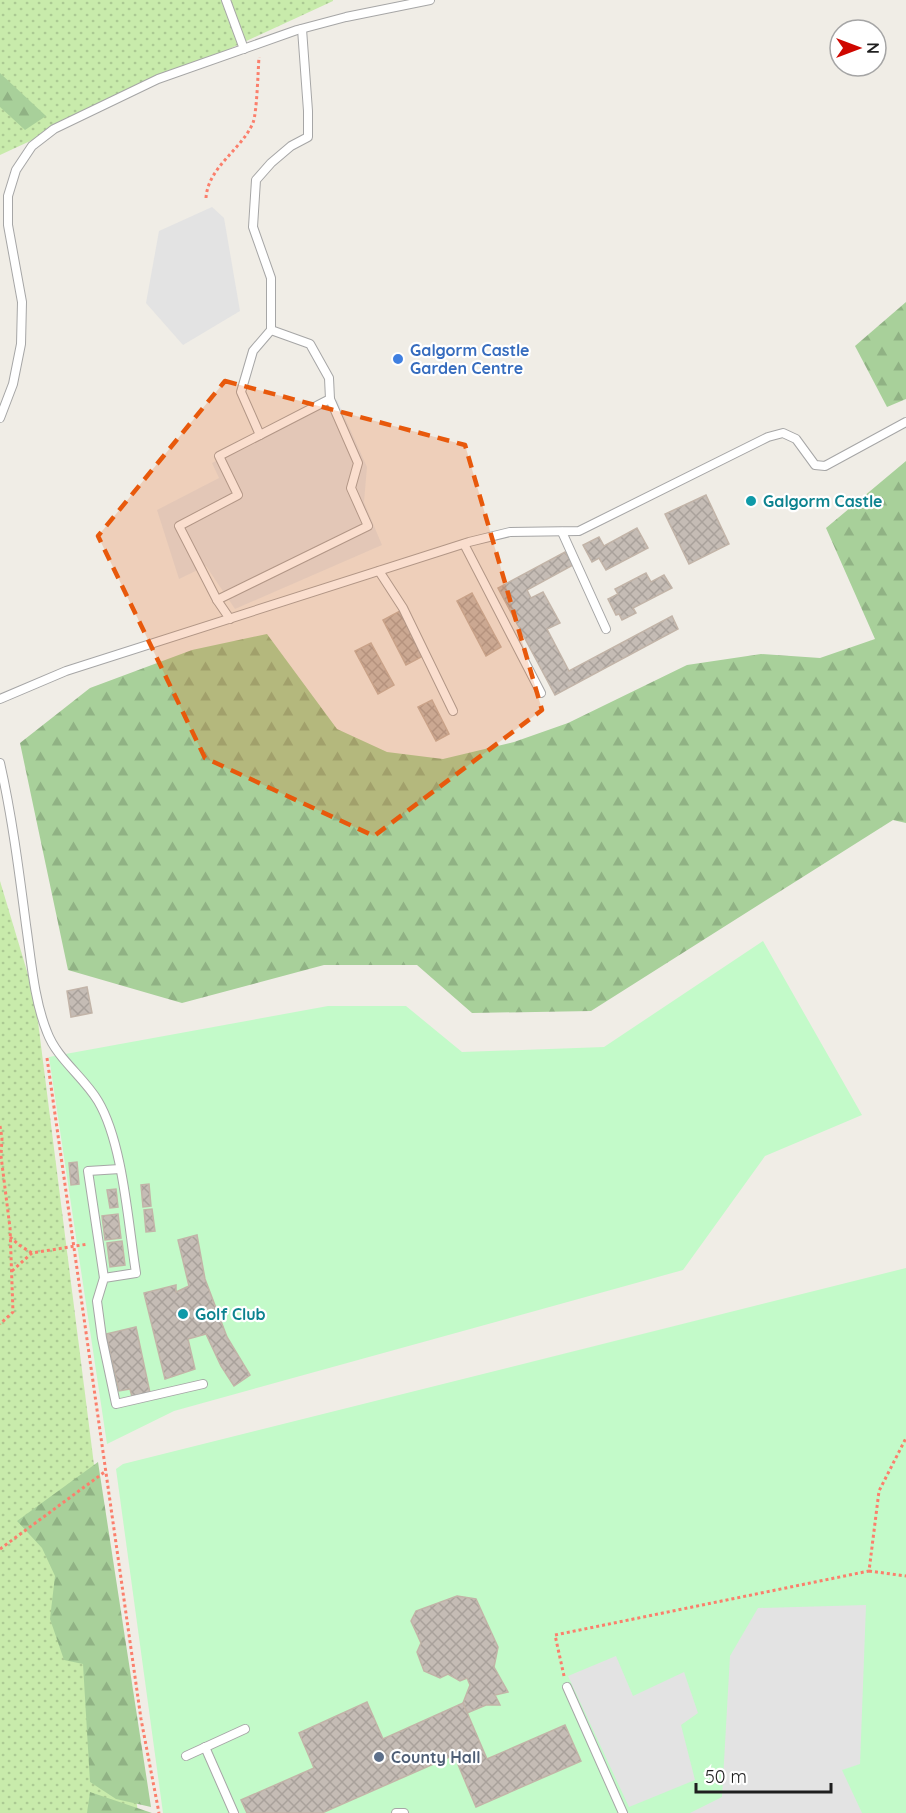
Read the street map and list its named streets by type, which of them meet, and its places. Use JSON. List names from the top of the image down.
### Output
{
  "places": [
    "Galgorm Castle Garden Centre",
    "Galgorm Castle",
    "Golf Club",
    "County Hall"
  ],
  "scale_bar": "50 m",
  "north": "right"
}
